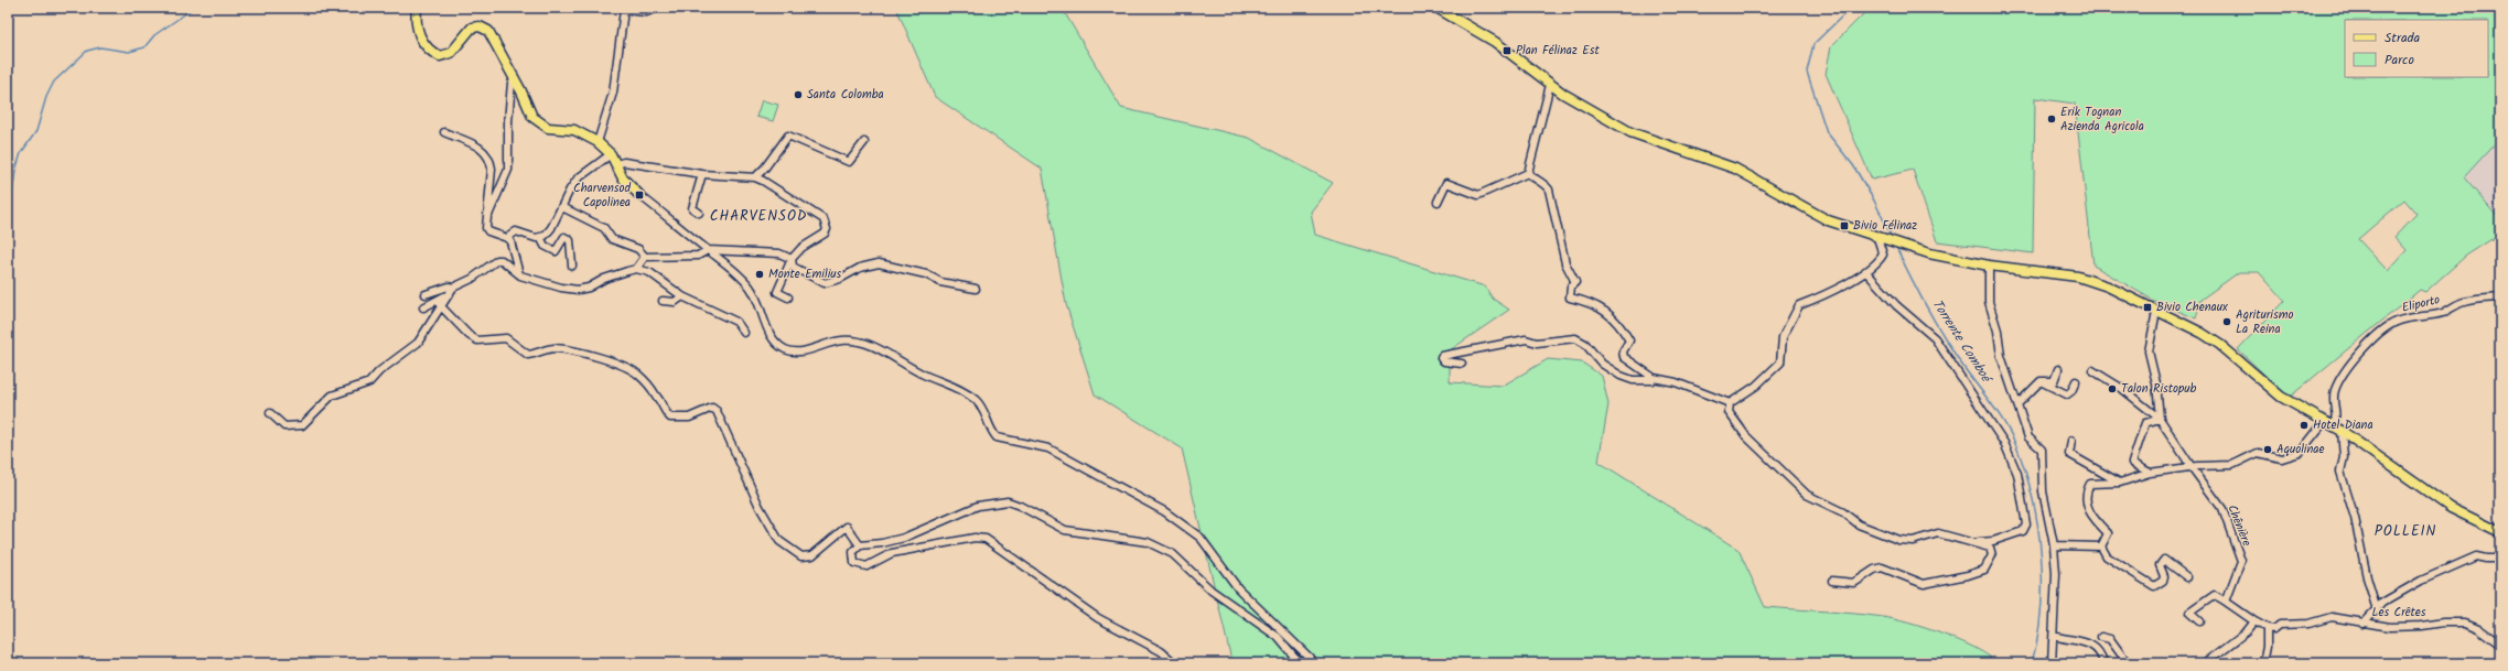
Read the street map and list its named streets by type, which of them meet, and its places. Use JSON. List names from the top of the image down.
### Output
{
  "streets": {
    "street": ["Eliporto", "Chênière", "Les Crêtes"]
  },
  "districts": ["CHARVENSOD", "POLLEIN"],
  "water": ["Torrente Comboé"],
  "places": {
    "transit": [
      "Plan Félinaz Est",
      "Charvensod Capolinea",
      "Bivio Félinaz",
      "Bivio Chenaux"
    ],
    "other": [
      "Santa Colomba",
      "Erik Tognan Azienda Agricola",
      "Monte Emilius",
      "Agriturismo La Reina",
      "Talon Ristopub",
      "Hotel Diana",
      "Aquolinae"
    ]
  },
  "legend": ["Strada", "Parco"]
}
